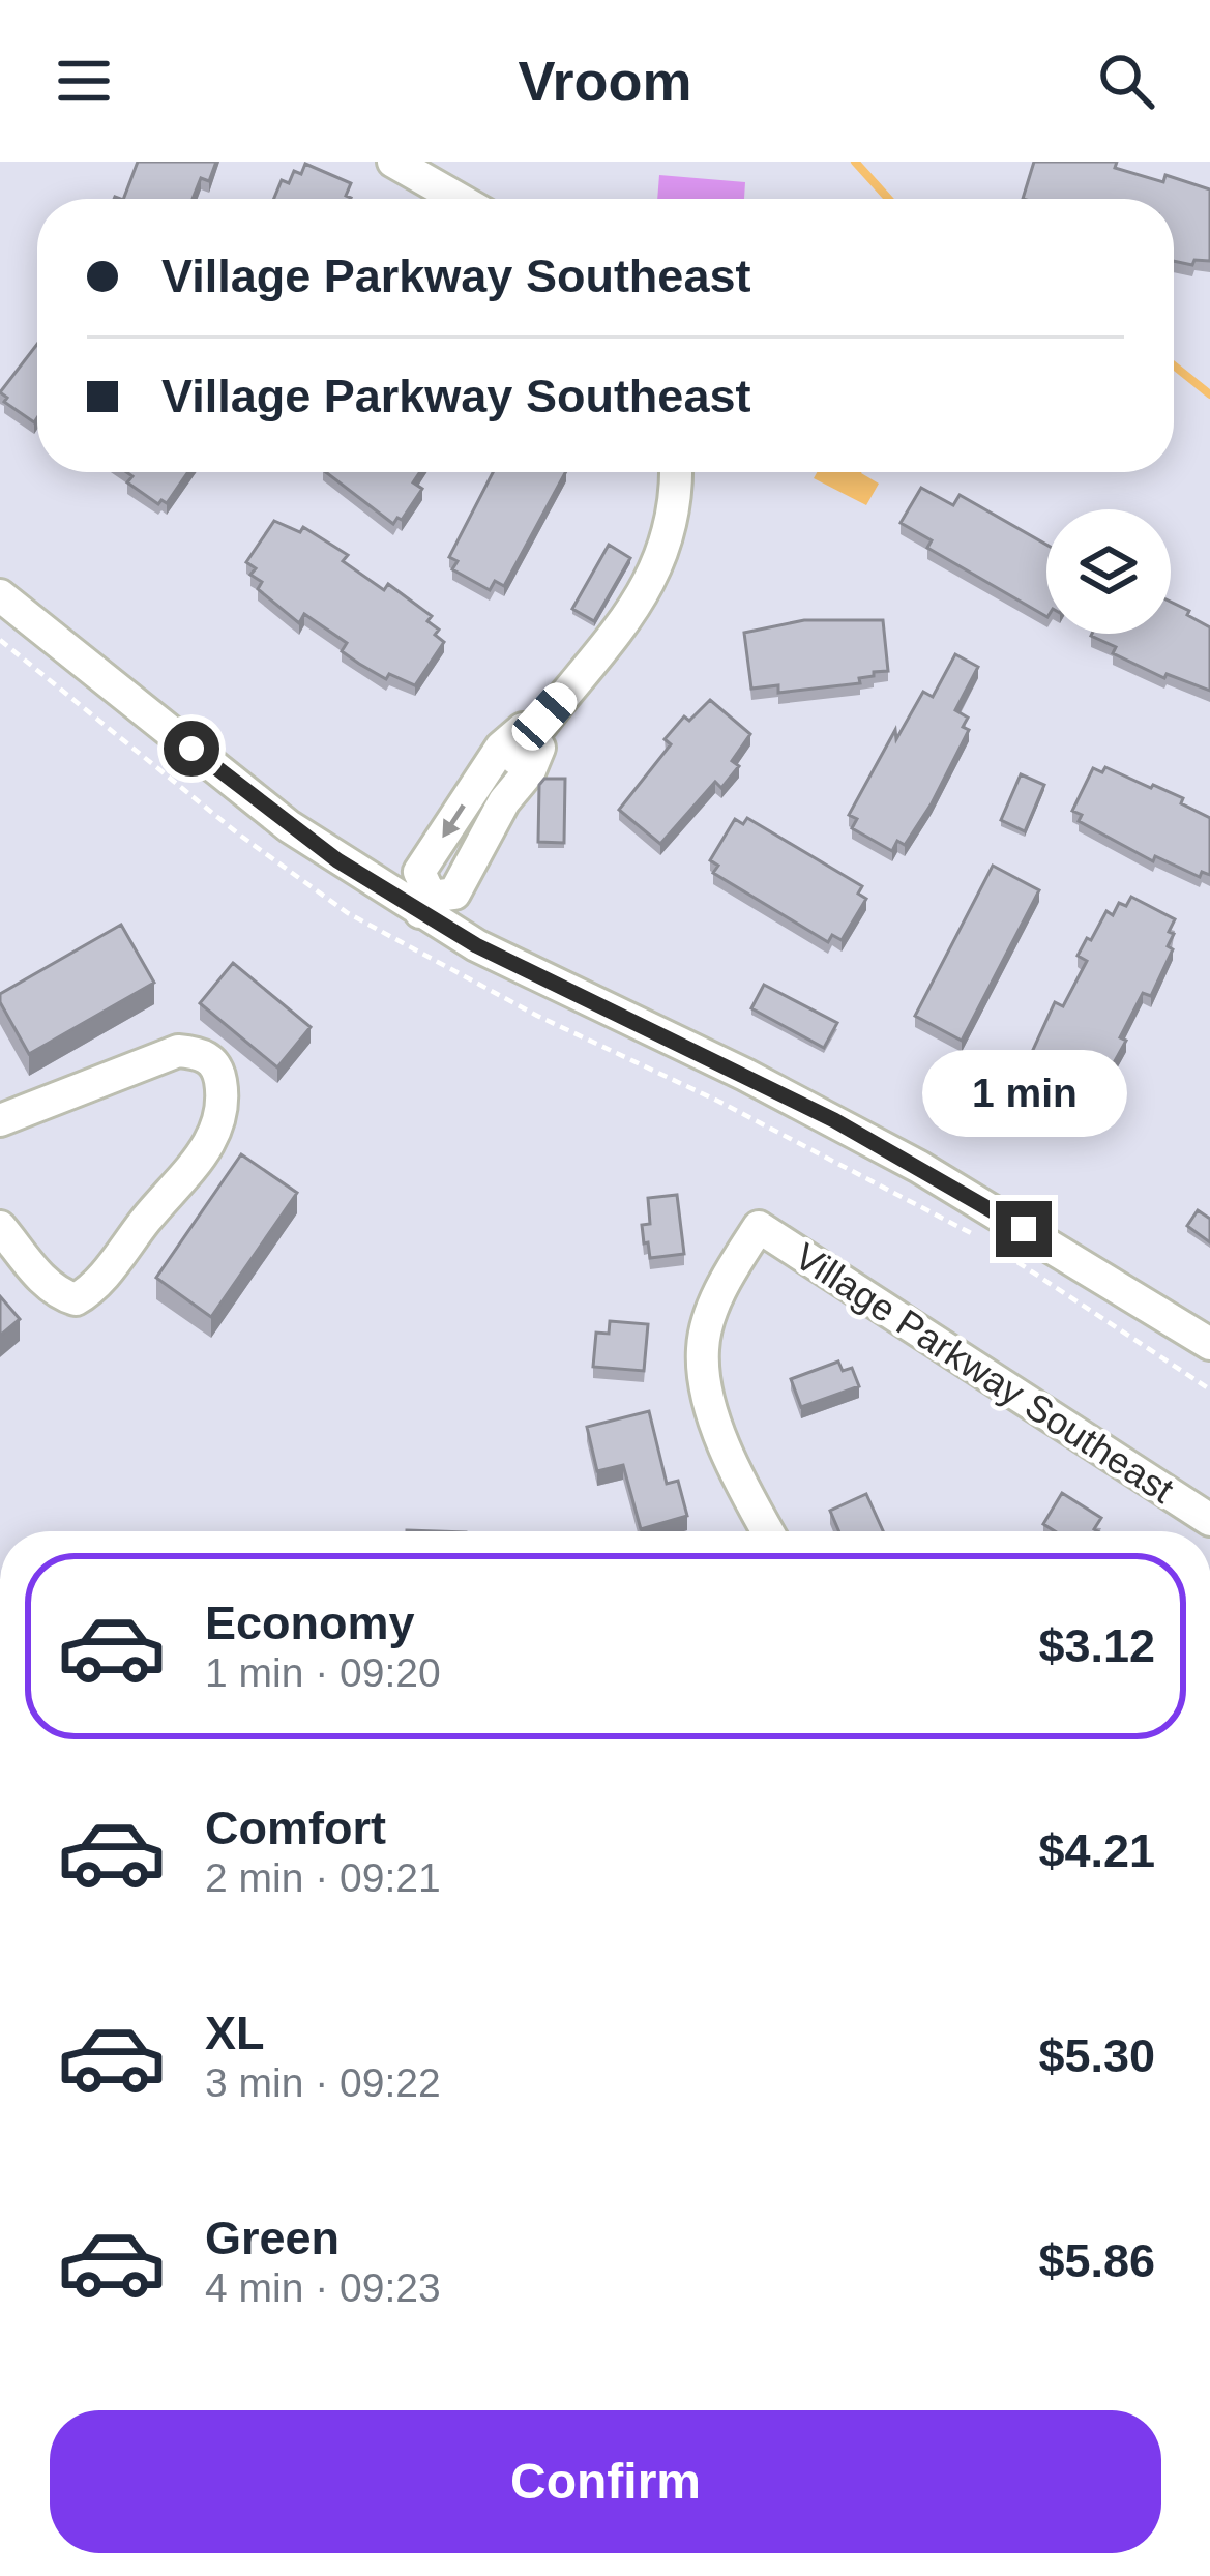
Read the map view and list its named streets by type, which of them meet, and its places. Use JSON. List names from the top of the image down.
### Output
{
  "streets": {
    "street": ["Village Parkway Southeast"]
  },
  "page": {
    "header": "Vroom",
    "banner": ["Village Parkway Southeast", "Village Parkway Southeast"],
    "bubble": "1 min",
    "list": [
      {
        "name": "Economy",
        "note": "1 min · 09:20",
        "value": "$3.12"
      },
      {
        "name": "Comfort",
        "note": "2 min · 09:21",
        "value": "$4.21"
      },
      {
        "name": "XL",
        "note": "3 min · 09:22",
        "value": "$5.30"
      },
      {
        "name": "Green",
        "note": "4 min · 09:23",
        "value": "$5.86"
      }
    ],
    "buttons": "Confirm"
  }
}
